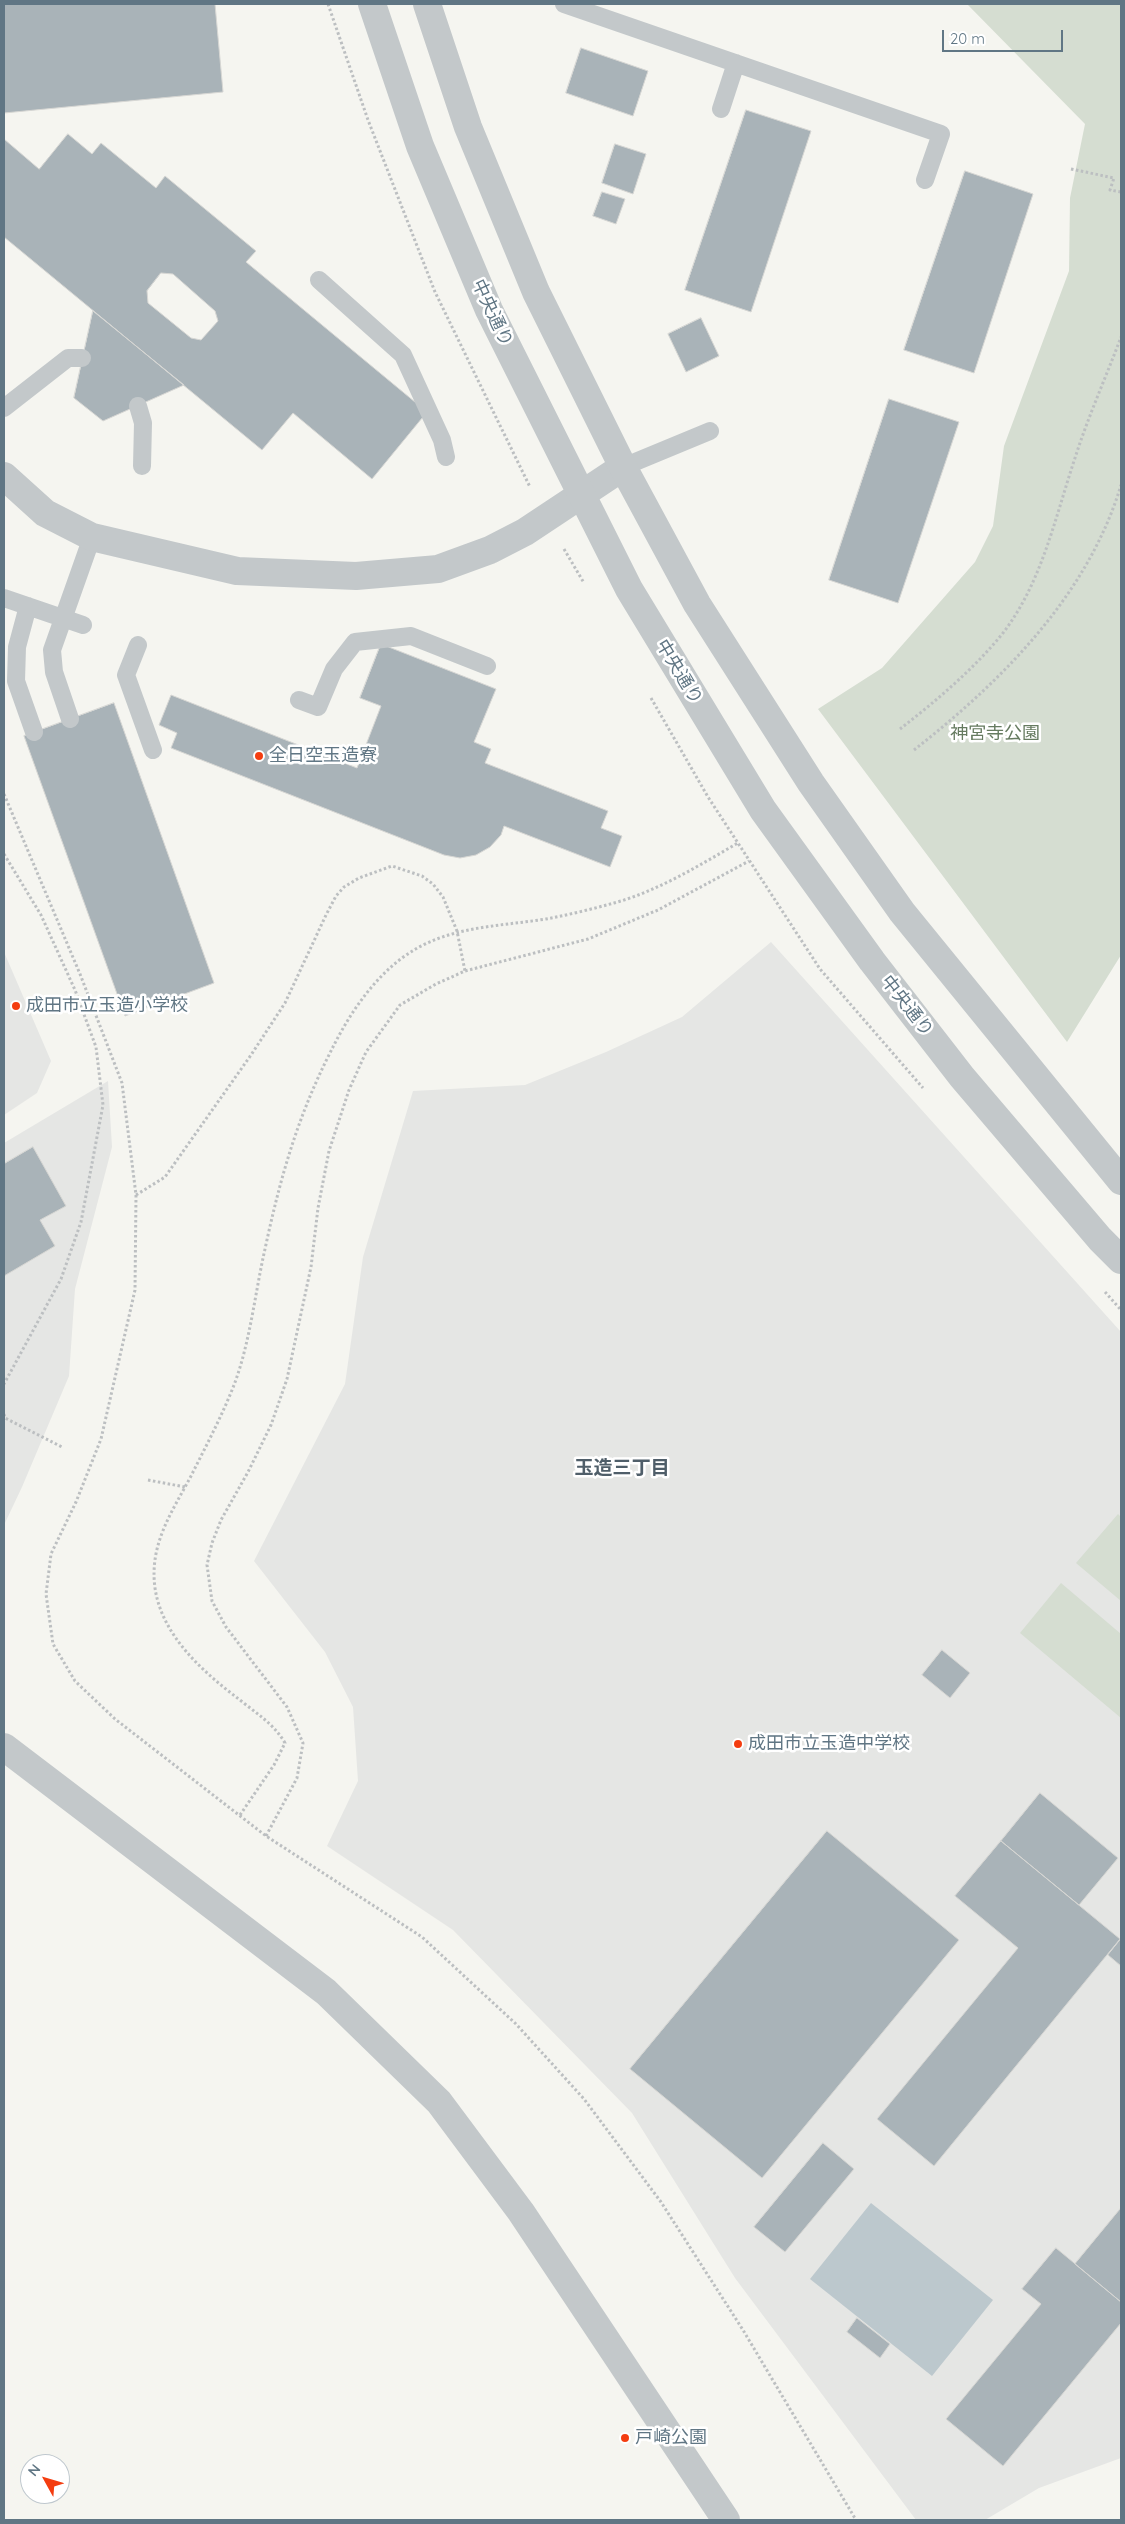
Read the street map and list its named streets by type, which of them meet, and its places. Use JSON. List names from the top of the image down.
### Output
{
  "streets": {
    "street": ["中央通り"]
  },
  "districts": ["玉造三丁目"],
  "parks": ["神宮寺公園"],
  "places": [
    "全日空玉造寮",
    "成田市立玉造小学校",
    "成田市立玉造中学校",
    "戸崎公園"
  ],
  "scale_bar": "20 m",
  "north": "top left"
}
